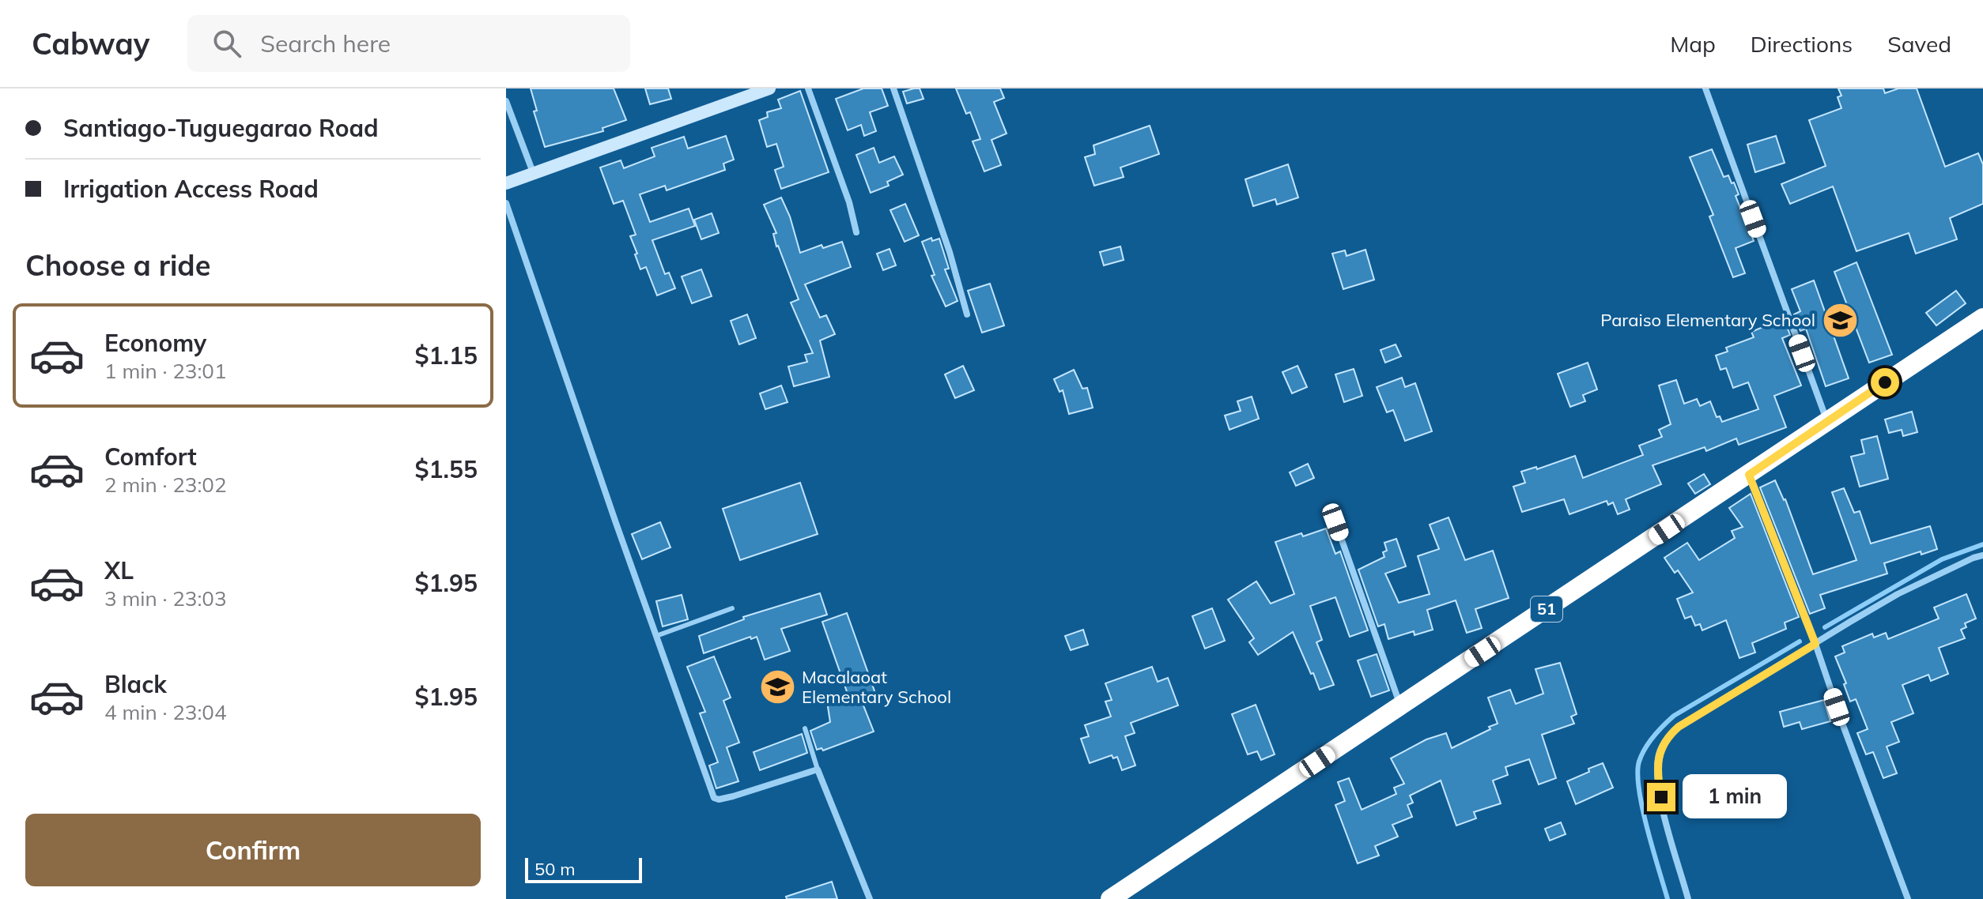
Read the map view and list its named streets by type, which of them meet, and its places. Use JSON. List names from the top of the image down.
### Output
{
  "streets": {
    "highway": ["51"]
  },
  "places": {
    "school or university": ["Paraiso Elementary School", "Macalaoat Elementary School"]
  },
  "scale_bar": "50 m",
  "page": {
    "header": "Cabway",
    "search": "Search here",
    "nav": ["Map", "Directions", "Saved"],
    "banner": ["Santiago-Tuguegarao Road", "Irrigation Access Road"],
    "heading": "Choose a ride",
    "list": [
      {
        "name": "Economy",
        "note": "1 min · 23:01",
        "value": "$1.15"
      },
      {
        "name": "Comfort",
        "note": "2 min · 23:02",
        "value": "$1.55"
      },
      {
        "name": "XL",
        "note": "3 min · 23:03",
        "value": "$1.95"
      },
      {
        "name": "Black",
        "note": "4 min · 23:04",
        "value": "$1.95"
      }
    ],
    "bubble": "1 min",
    "buttons": "Confirm",
    "scale": "50 m"
  }
}
